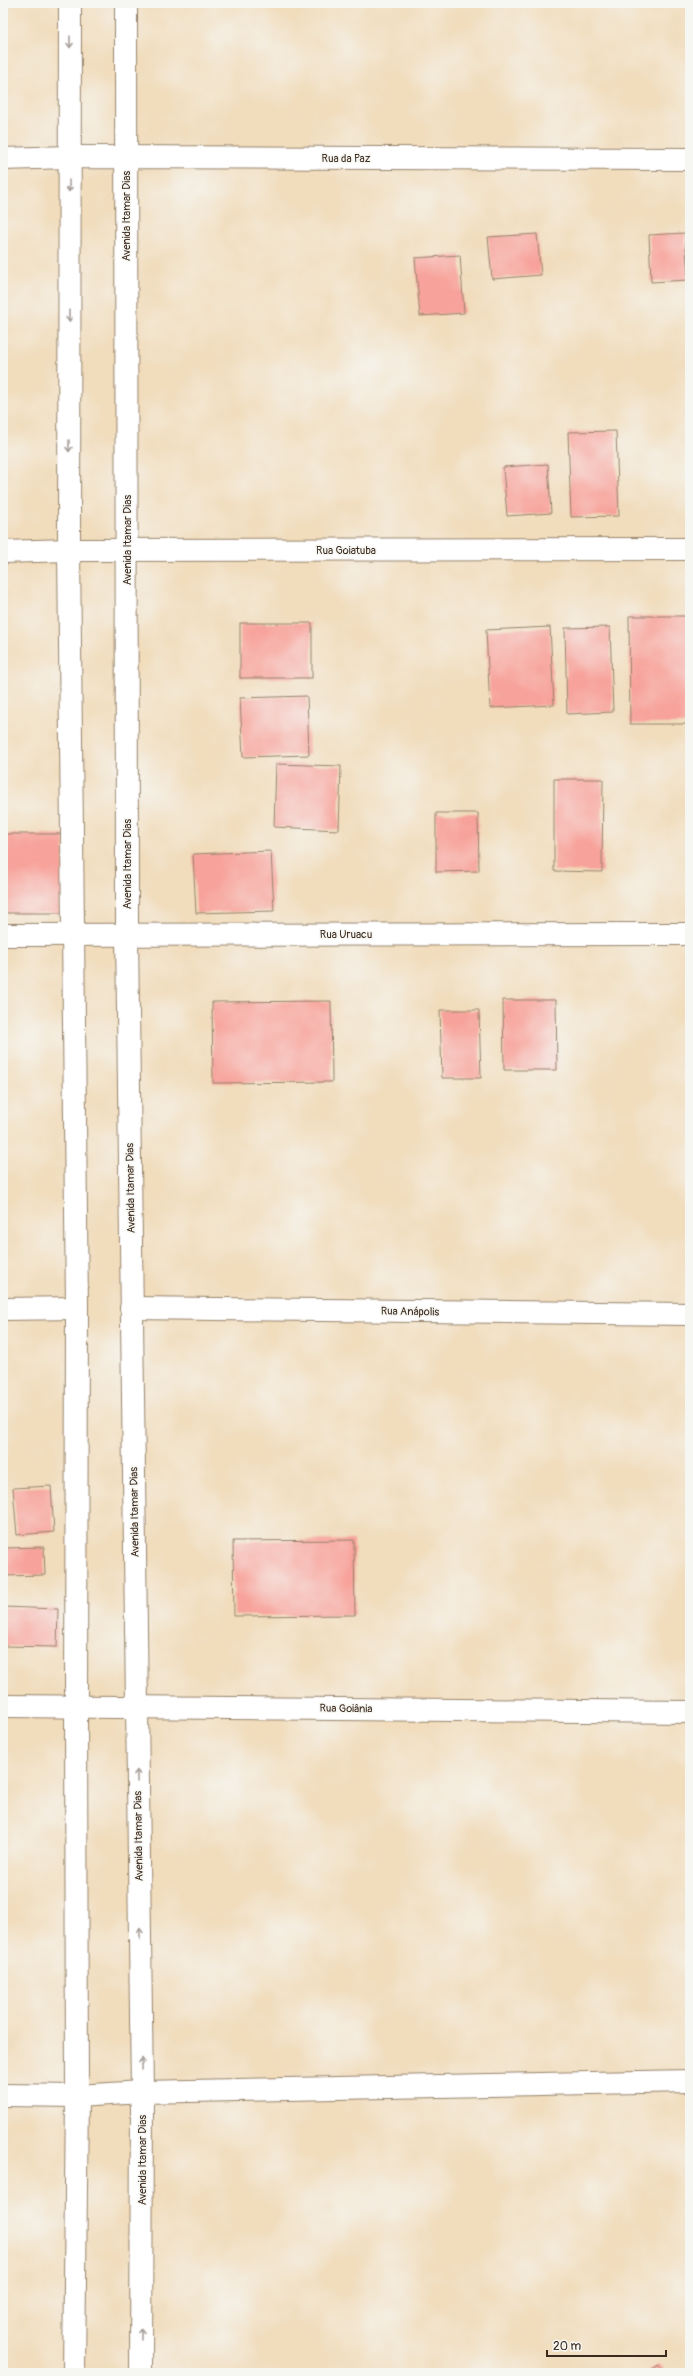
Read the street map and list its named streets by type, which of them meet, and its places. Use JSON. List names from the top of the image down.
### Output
{
  "streets": {
    "street": [
      "Rua da Paz",
      "Avenida Itamar Dias",
      "Rua Goiatuba",
      "Rua Uruacu",
      "Rua Anápolis",
      "Rua Goiânia"
    ]
  },
  "crossings": [
    ["Rua da Paz", "Avenida Itamar Dias"],
    ["Avenida Itamar Dias", "Rua Goiatuba"],
    ["Avenida Itamar Dias", "Rua Uruacu"],
    ["Avenida Itamar Dias", "Rua Anápolis"],
    ["Avenida Itamar Dias", "Rua Goiânia"]
  ],
  "scale_bar": "20 m"
}
